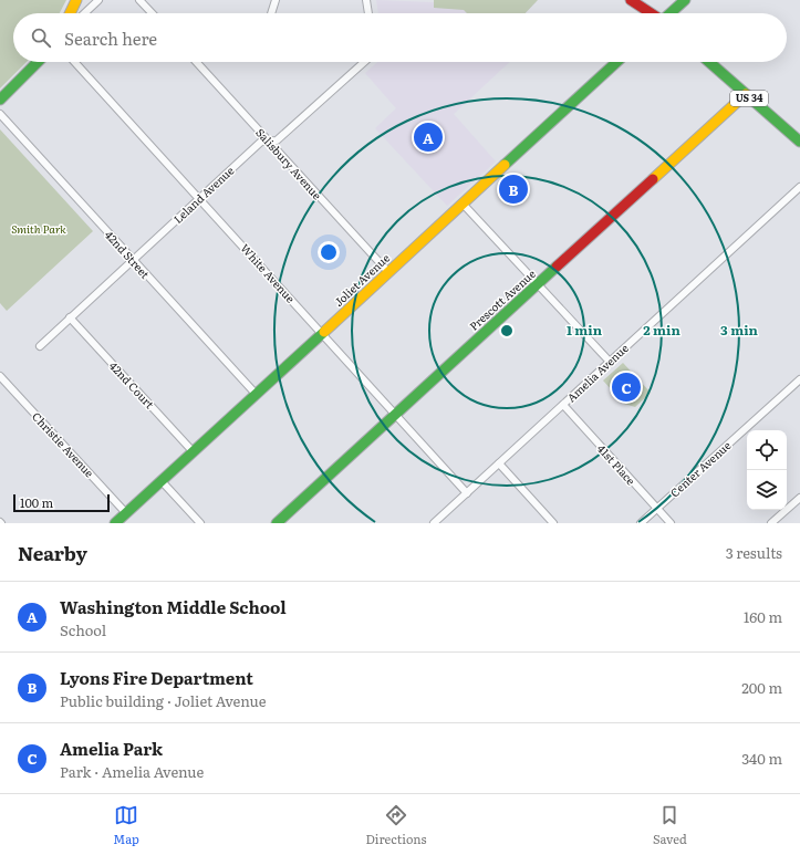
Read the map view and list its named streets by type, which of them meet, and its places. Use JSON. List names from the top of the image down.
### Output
{
  "streets": {
    "street": [
      "US 34",
      "Salisbury Avenue",
      "Leland Avenue",
      "42nd Street",
      "White Avenue",
      "Joliet Avenue",
      "Prescott Avenue",
      "Amelia Avenue",
      "42nd Court",
      "Christie Avenue",
      "41st Place",
      "Center Avenue"
    ]
  },
  "crossings": [
    ["US 34", "Prescott Avenue"],
    ["Salisbury Avenue", "Leland Avenue"],
    ["Salisbury Avenue", "Joliet Avenue"],
    ["Leland Avenue", "42nd Street"],
    ["Leland Avenue", "White Avenue"],
    ["Leland Avenue", "42nd Court"],
    ["42nd Street", "Joliet Avenue"],
    ["White Avenue", "Joliet Avenue"],
    ["White Avenue", "Prescott Avenue"],
    ["White Avenue", "Amelia Avenue"],
    ["Joliet Avenue", "42nd Court"],
    ["Joliet Avenue", "Christie Avenue"],
    ["Amelia Avenue", "41st Place"],
    ["41st Place", "Center Avenue"]
  ],
  "parks": ["Smith Park"],
  "scale_bar": "100 m",
  "page": {
    "search": "Search here",
    "pins": ["A", "B", "C"],
    "scale": "100 m",
    "heading": ["Nearby", "3 results"],
    "list": [
      {
        "mark": "A",
        "name": "Washington Middle School",
        "note": "School",
        "value": "160 m"
      },
      {
        "mark": "B",
        "name": "Lyons Fire Department",
        "note": "Public building · Joliet Avenue",
        "value": "200 m"
      },
      {
        "mark": "C",
        "name": "Amelia Park",
        "note": "Park · Amelia Avenue",
        "value": "340 m"
      }
    ],
    "nav": ["Map", "Directions", "Saved"]
  },
  "rings": ["1 min", "2 min", "3 min"]
}
